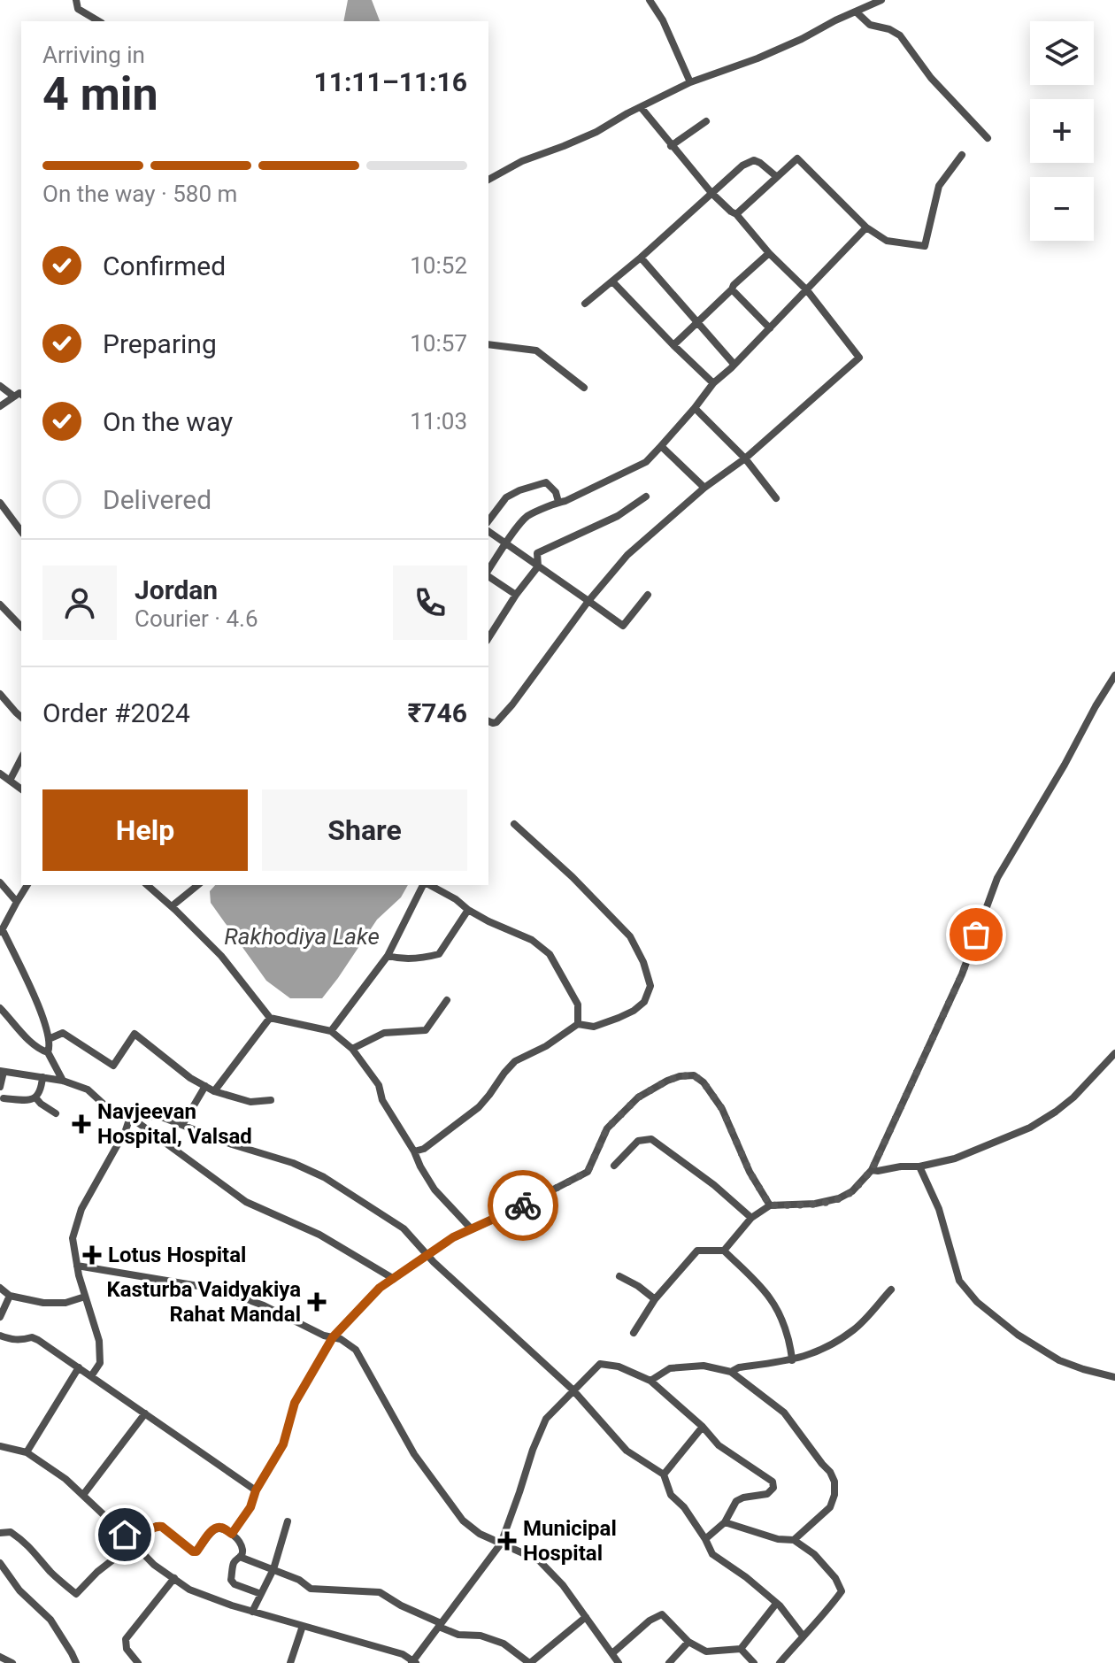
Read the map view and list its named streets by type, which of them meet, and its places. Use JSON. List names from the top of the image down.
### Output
{
  "water": ["Rakhodiya Lake"],
  "places": {
    "health": [
      "Navjeevan Hospital, Valsad",
      "Lotus Hospital",
      "Kasturba Vaidyakiya Rahat Mandal",
      "Municipal Hospital"
    ]
  },
  "page": {
    "map_buttons": ["+", "−"],
    "heading": ["4 min", "Arriving in", "11:11–11:16"],
    "panel": [
      "Jordan",
      "Courier · 4.6",
      "Order #2024",
      "₹746"
    ],
    "bar": "On the way · 580 m",
    "list": [
      ["Confirmed", "10:52"],
      ["Preparing", "10:57"],
      ["On the way", "11:03"],
      "Delivered"
    ],
    "buttons": ["Help", "Share"]
  }
}
